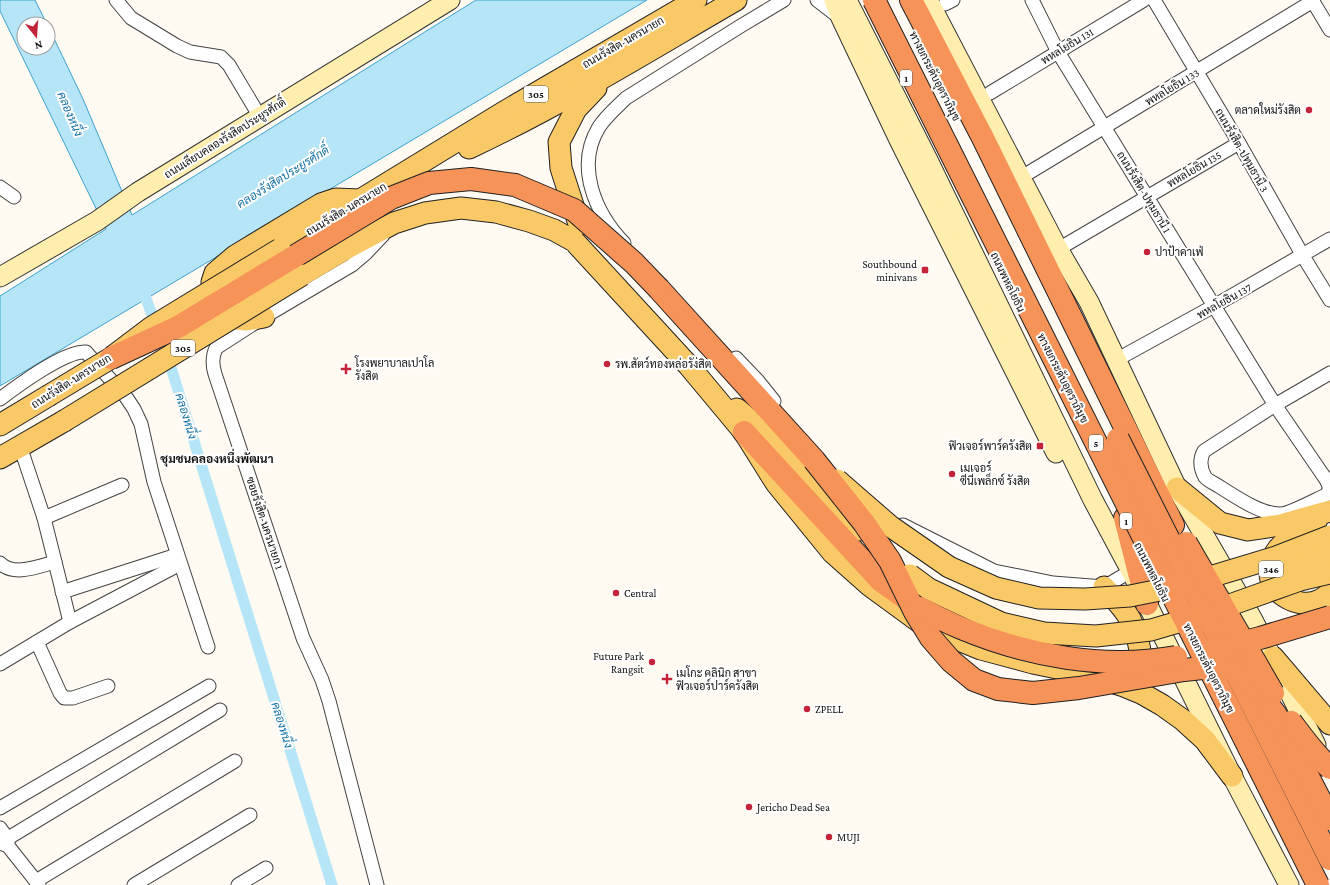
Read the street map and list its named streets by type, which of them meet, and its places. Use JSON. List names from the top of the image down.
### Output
{
  "streets": {
    "highway": [
      "ทางยกระดับอุตราภิมุข",
      "1",
      "ถนนพหลโยธิน",
      "5"
    ],
    "main road": [
      "ถนนรังสิต-นครนายก",
      "305",
      "ถนนเลียบคลองรังสิตประยูรศักดิ์",
      "346"
    ],
    "street": [
      "พหลโยธิน 131",
      "พหลโยธิน 133",
      "ถนนรังสิต-ปทุมธานี 3",
      "พหลโยธิน 135",
      "ถนนรังสิต-ปทุมธานี 1",
      "พหลโยธิน 137",
      "ซอยรังสิต-นครนายก 1"
    ]
  },
  "crossings": [
    ["พหลโยธิน 131", "ถนนรังสิต-ปทุมธานี 1"],
    ["พหลโยธิน 133", "ถนนรังสิต-ปทุมธานี 3"],
    ["พหลโยธิน 133", "ถนนรังสิต-ปทุมธานี 1"],
    ["305", "ซอยรังสิต-นครนายก 1"],
    ["ถนนรังสิต-ปทุมธานี 3", "พหลโยธิน 135"],
    ["ถนนรังสิต-ปทุมธานี 3", "พหลโยธิน 137"],
    ["พหลโยธิน 135", "ถนนรังสิต-ปทุมธานี 1"],
    ["ถนนรังสิต-ปทุมธานี 1", "พหลโยธิน 137"]
  ],
  "districts": ["ชุมชนคลองหนึ่งพัฒนา"],
  "water": ["คลองหนึ่ง", "คลองรังสิตประยูรศักดิ์"],
  "places": {
    "other": [
      "ตลาดใหม่รังสิต",
      "ปาป้าคาเฟ่",
      "รพ.สัตว์ทองหล่อรังสิต",
      "เมเจอร์ ซีนีเพล็กซ์ รังสิต",
      "Central",
      "Future Park Rangsit",
      "ZPELL",
      "Jericho Dead Sea",
      "MUJI"
    ],
    "transit": ["Southbound minivans", "ฟิวเจอร์พาร์ครังสิต"],
    "health": ["โรงพยาบาลเปาโล รังสิต", "เมโกะ คลินิก สาขา ฟิวเจอร์ปาร์ครังสิต"]
  },
  "north": "bottom"
}
